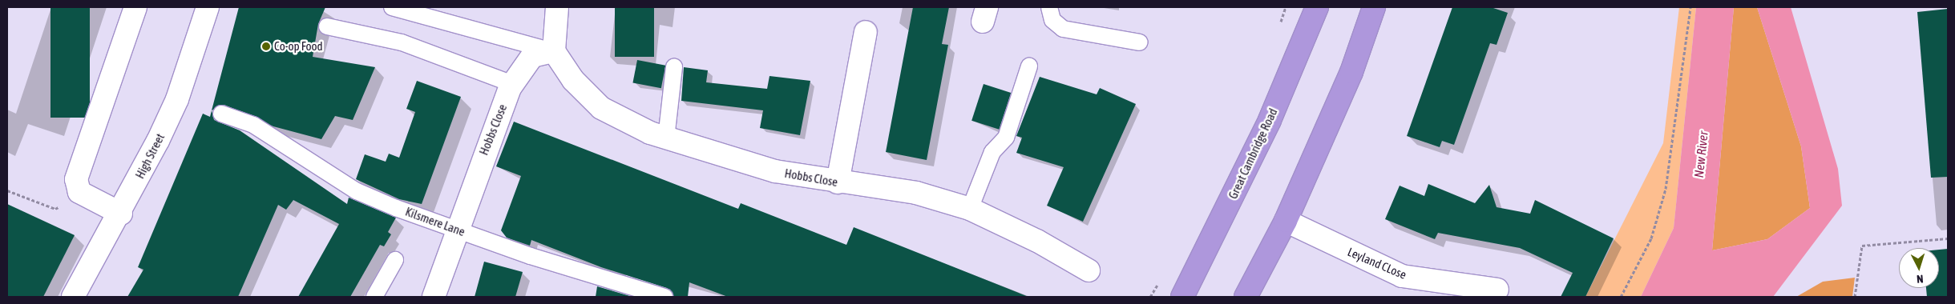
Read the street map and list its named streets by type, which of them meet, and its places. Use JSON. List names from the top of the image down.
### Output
{
  "streets": {
    "highway": ["Great Cambridge Road"],
    "street": ["Hobbs Close", "High Street", "Leyland CLose"],
    "lane": ["Kilsmere Lane"]
  },
  "crossings": [
    ["Hobbs Close", "Kilsmere Lane"]
  ],
  "water": ["New River"],
  "places": ["Co-op Food"],
  "north": "bottom"
}
